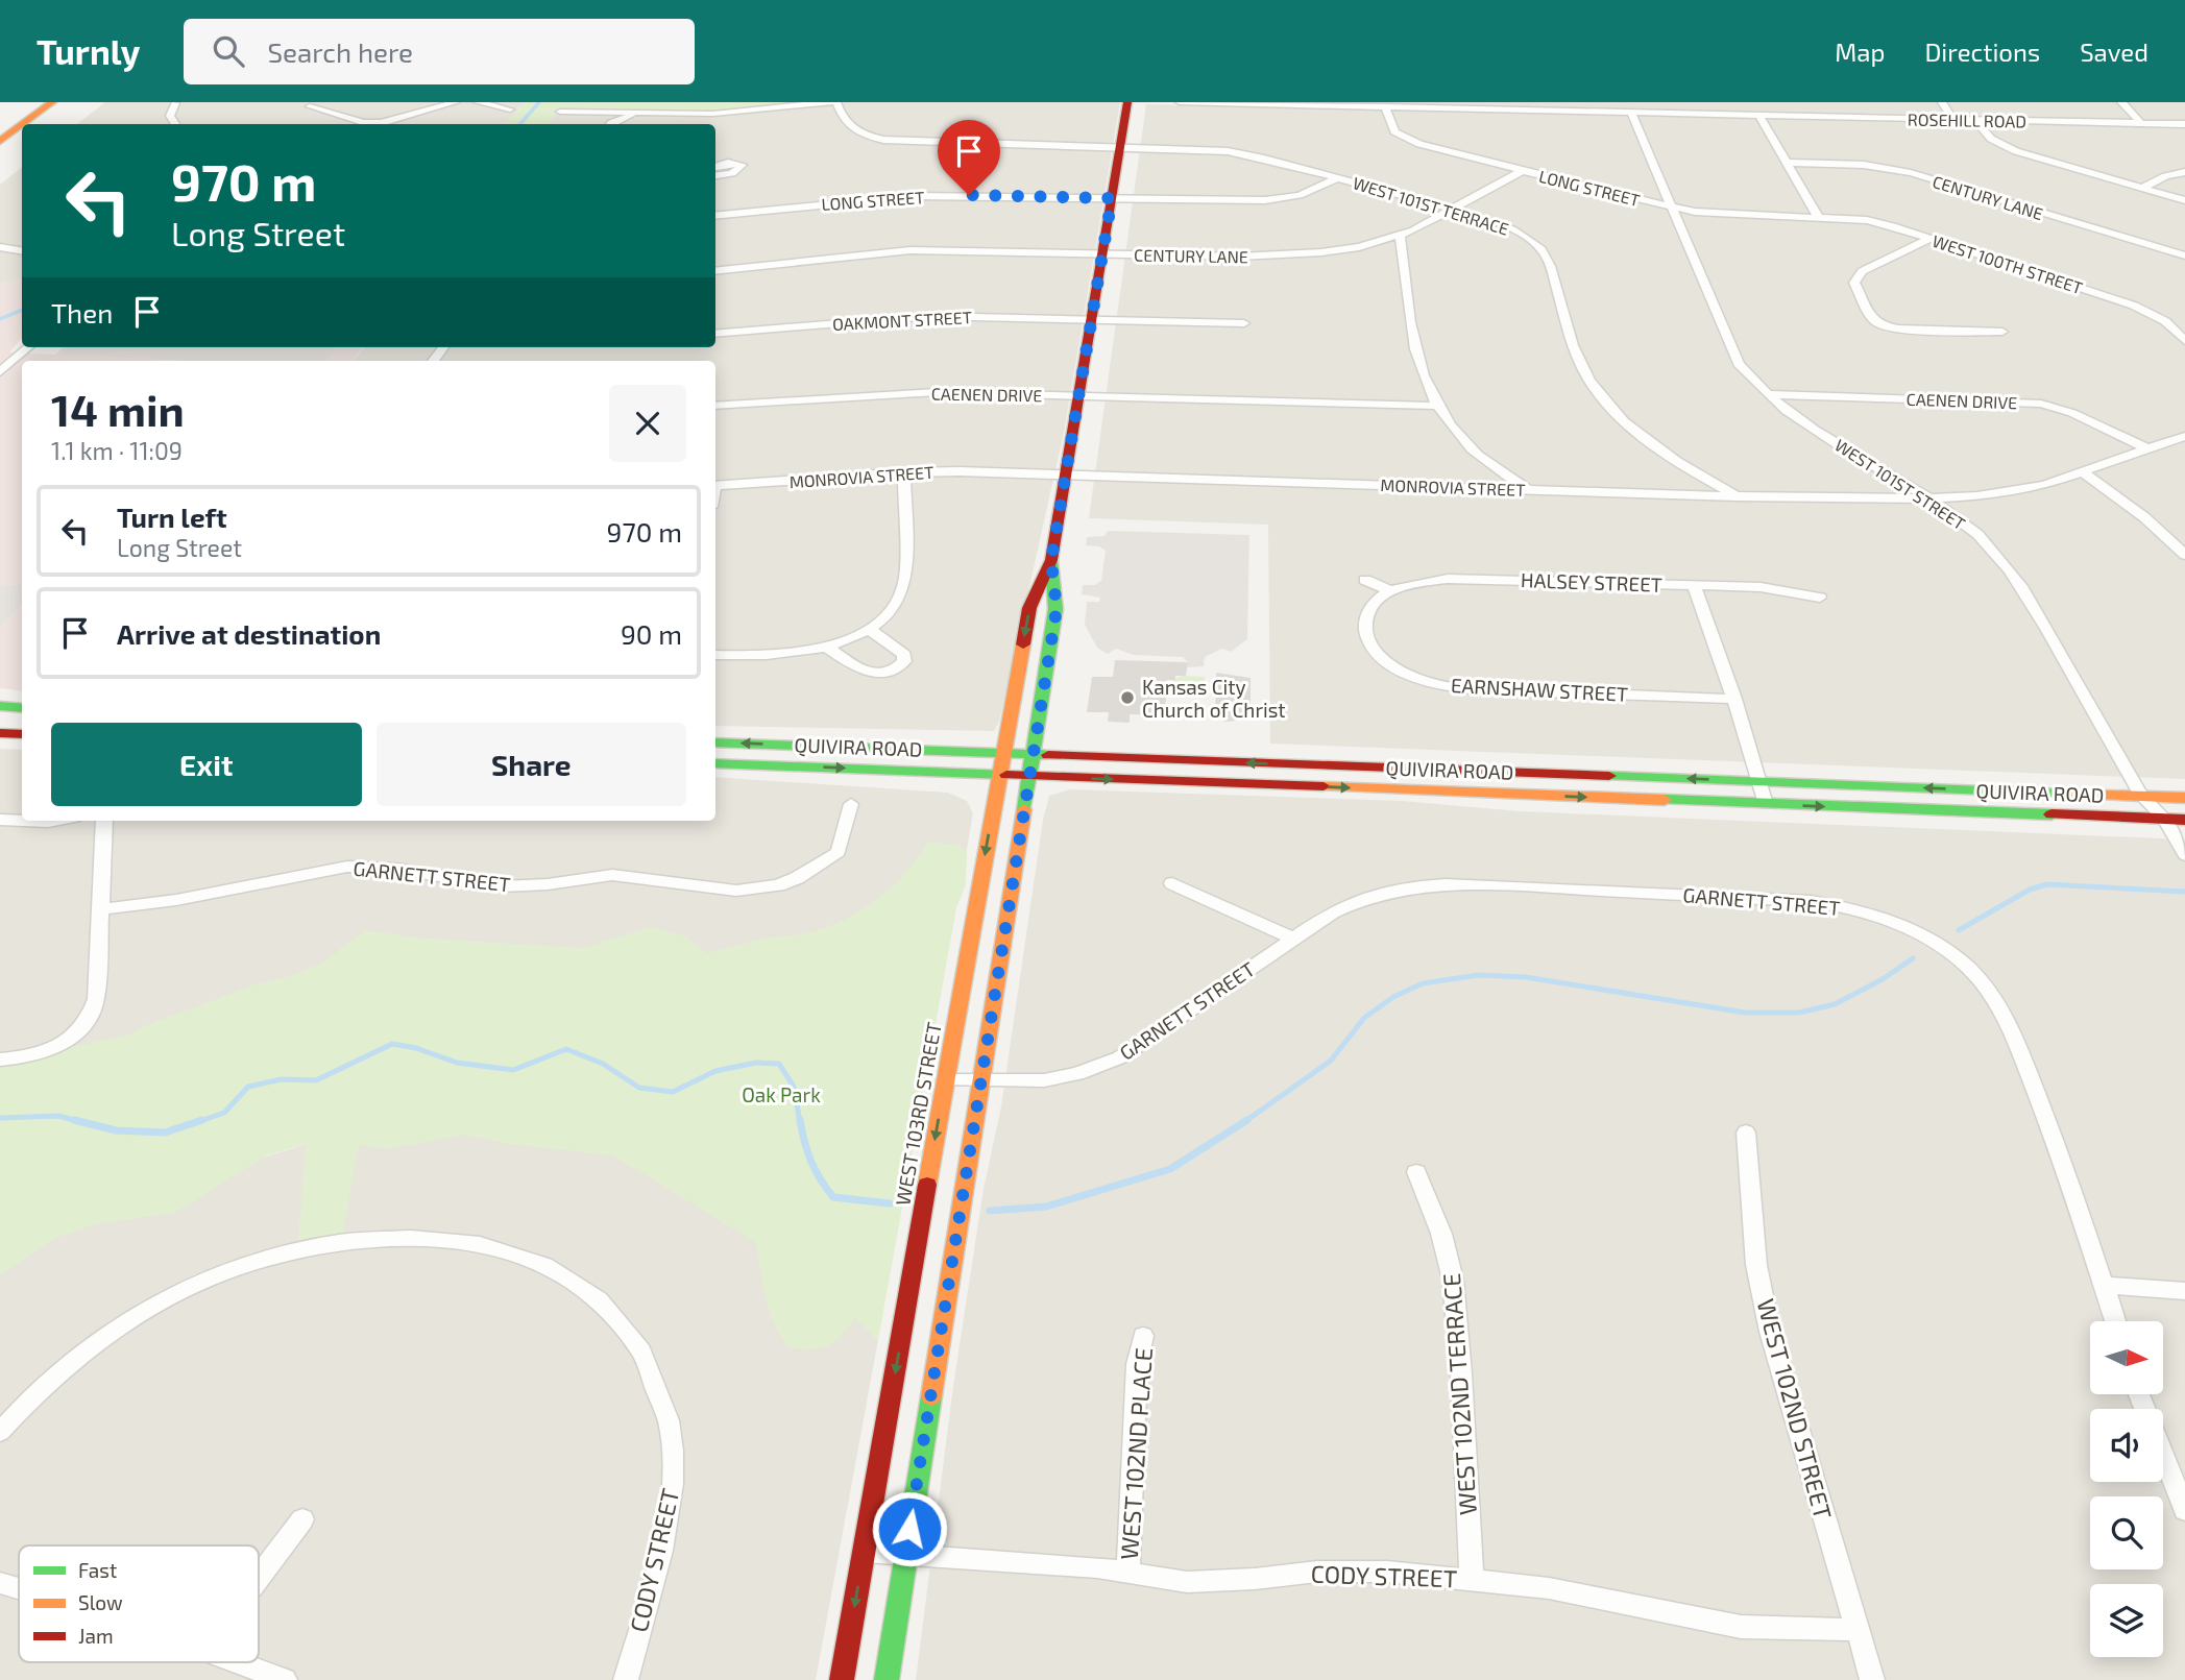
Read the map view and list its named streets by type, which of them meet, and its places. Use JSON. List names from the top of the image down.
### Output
{
  "streets": {
    "main road": ["QUIVIRA ROAD", "WEST 103RD STREET"],
    "street": [
      "ROSEHILL ROAD",
      "LONG STREET",
      "CENTURY LANE",
      "WEST 101ST TERRACE",
      "WEST 100TH STREET",
      "OAKMONT STREET",
      "CAENEN DRIVE",
      "MONROVIA STREET",
      "WEST 101ST STREET",
      "HALSEY STREET",
      "EARNSHAW STREET",
      "GARNETT STREET",
      "WEST 102ND TERRACE",
      "WEST 102ND STREET",
      "WEST 102ND PLACE",
      "CODY STREET"
    ]
  },
  "crossings": [
    ["ROSEHILL ROAD", "LONG STREET"],
    ["ROSEHILL ROAD", "WEST 101ST STREET"],
    ["LONG STREET", "CENTURY LANE"],
    ["LONG STREET", "WEST 101ST TERRACE"],
    ["LONG STREET", "WEST 100TH STREET"],
    ["LONG STREET", "WEST 101ST STREET"],
    ["LONG STREET", "WEST 103RD STREET"],
    ["CENTURY LANE", "WEST 101ST TERRACE"],
    ["CENTURY LANE", "WEST 103RD STREET"],
    ["WEST 101ST TERRACE", "MONROVIA STREET"],
    ["WEST 101ST TERRACE", "WEST 103RD STREET"],
    ["OAKMONT STREET", "WEST 103RD STREET"],
    ["CAENEN DRIVE", "MONROVIA STREET"],
    ["CAENEN DRIVE", "WEST 101ST STREET"],
    ["CAENEN DRIVE", "WEST 103RD STREET"],
    ["MONROVIA STREET", "WEST 101ST STREET"],
    ["MONROVIA STREET", "WEST 103RD STREET"],
    ["WEST 101ST STREET", "QUIVIRA ROAD"],
    ["HALSEY STREET", "EARNSHAW STREET"],
    ["QUIVIRA ROAD", "WEST 103RD STREET"],
    ["GARNETT STREET", "WEST 103RD STREET"],
    ["WEST 103RD STREET", "CODY STREET"],
    ["WEST 102ND TERRACE", "CODY STREET"],
    ["WEST 102ND STREET", "CODY STREET"],
    ["WEST 102ND PLACE", "CODY STREET"]
  ],
  "parks": ["Oak Park"],
  "places": ["Kansas City Church of Christ"],
  "legend": ["Fast", "Slow", "Jam"],
  "north": "right",
  "page": {
    "header": "Turnly",
    "search": "Search here",
    "nav": ["Map", "Directions", "Saved"],
    "turn": ["970 m", "Long Street"],
    "then": "Then",
    "heading": ["14 min", "1.1 km · 11:09"],
    "list": [
      {
        "name": "Turn left",
        "note": "Long Street",
        "value": "970 m"
      },
      {
        "name": "Arrive at destination",
        "value": "90 m"
      }
    ],
    "buttons": ["Exit", "Share"]
  }
}
